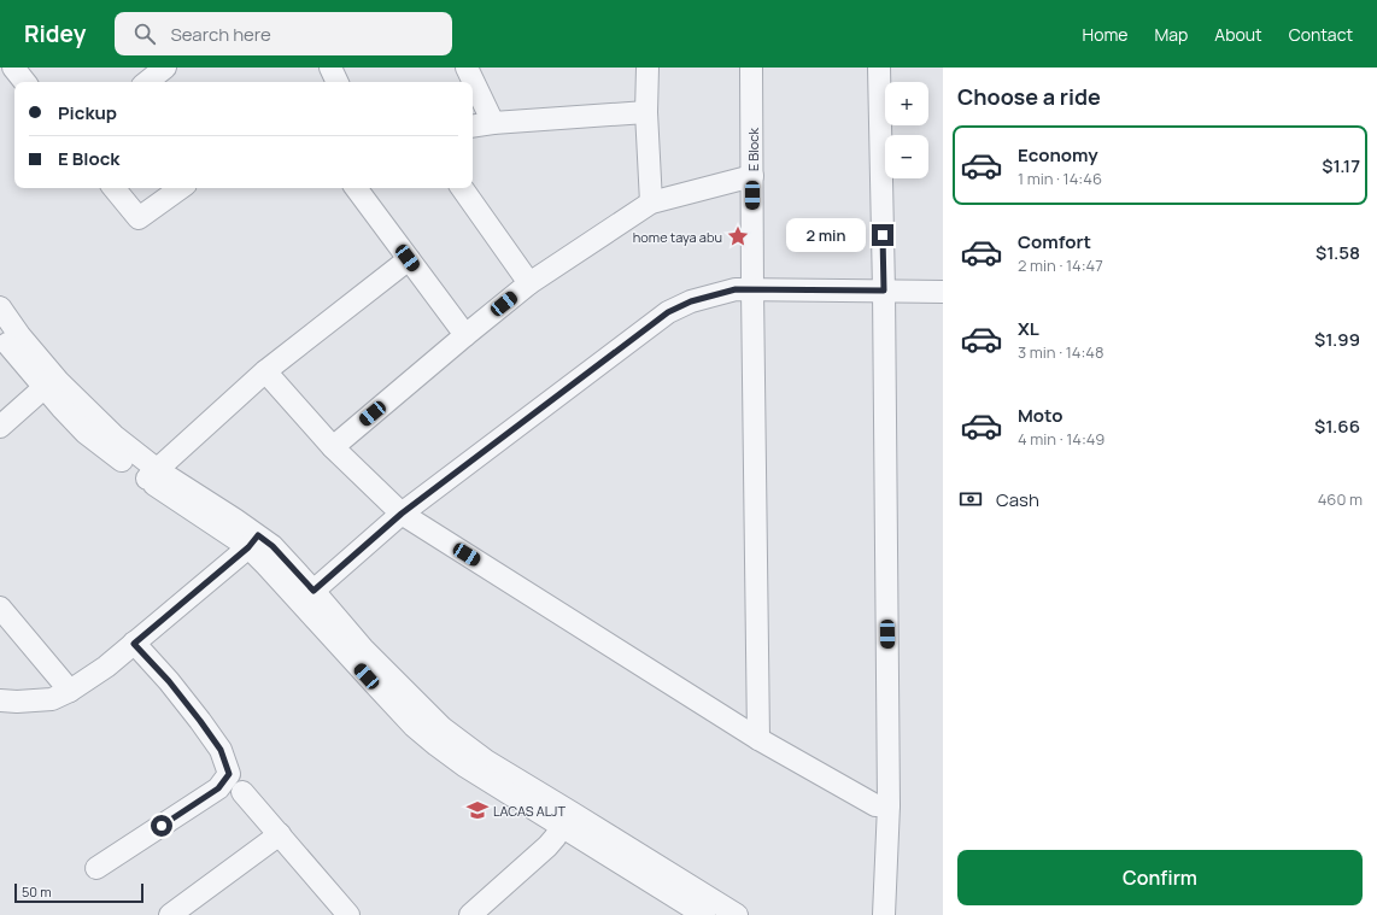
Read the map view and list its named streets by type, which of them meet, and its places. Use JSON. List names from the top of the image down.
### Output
{
  "streets": {
    "street": ["E Block"]
  },
  "places": {
    "place": ["home taya abu"],
    "school or university": ["LACAS ALJT"]
  },
  "scale_bar": "50 m",
  "page": {
    "header": "Ridey",
    "search": "Search here",
    "nav": [
      "Home",
      "Map",
      "About",
      "Contact"
    ],
    "heading": "Choose a ride",
    "map_buttons": ["+", "−"],
    "banner": ["Pickup", "E Block"],
    "list": [
      {
        "name": "Economy",
        "note": "1 min · 14:46",
        "value": "$1.17"
      },
      {
        "name": "Comfort",
        "note": "2 min · 14:47",
        "value": "$1.58"
      },
      {
        "name": "XL",
        "note": "3 min · 14:48",
        "value": "$1.99"
      },
      {
        "name": "Moto",
        "note": "4 min · 14:49",
        "value": "$1.66"
      }
    ],
    "bubble": "2 min",
    "pay": ["Cash", "460 m"],
    "buttons": "Confirm",
    "scale": "50 m"
  }
}
